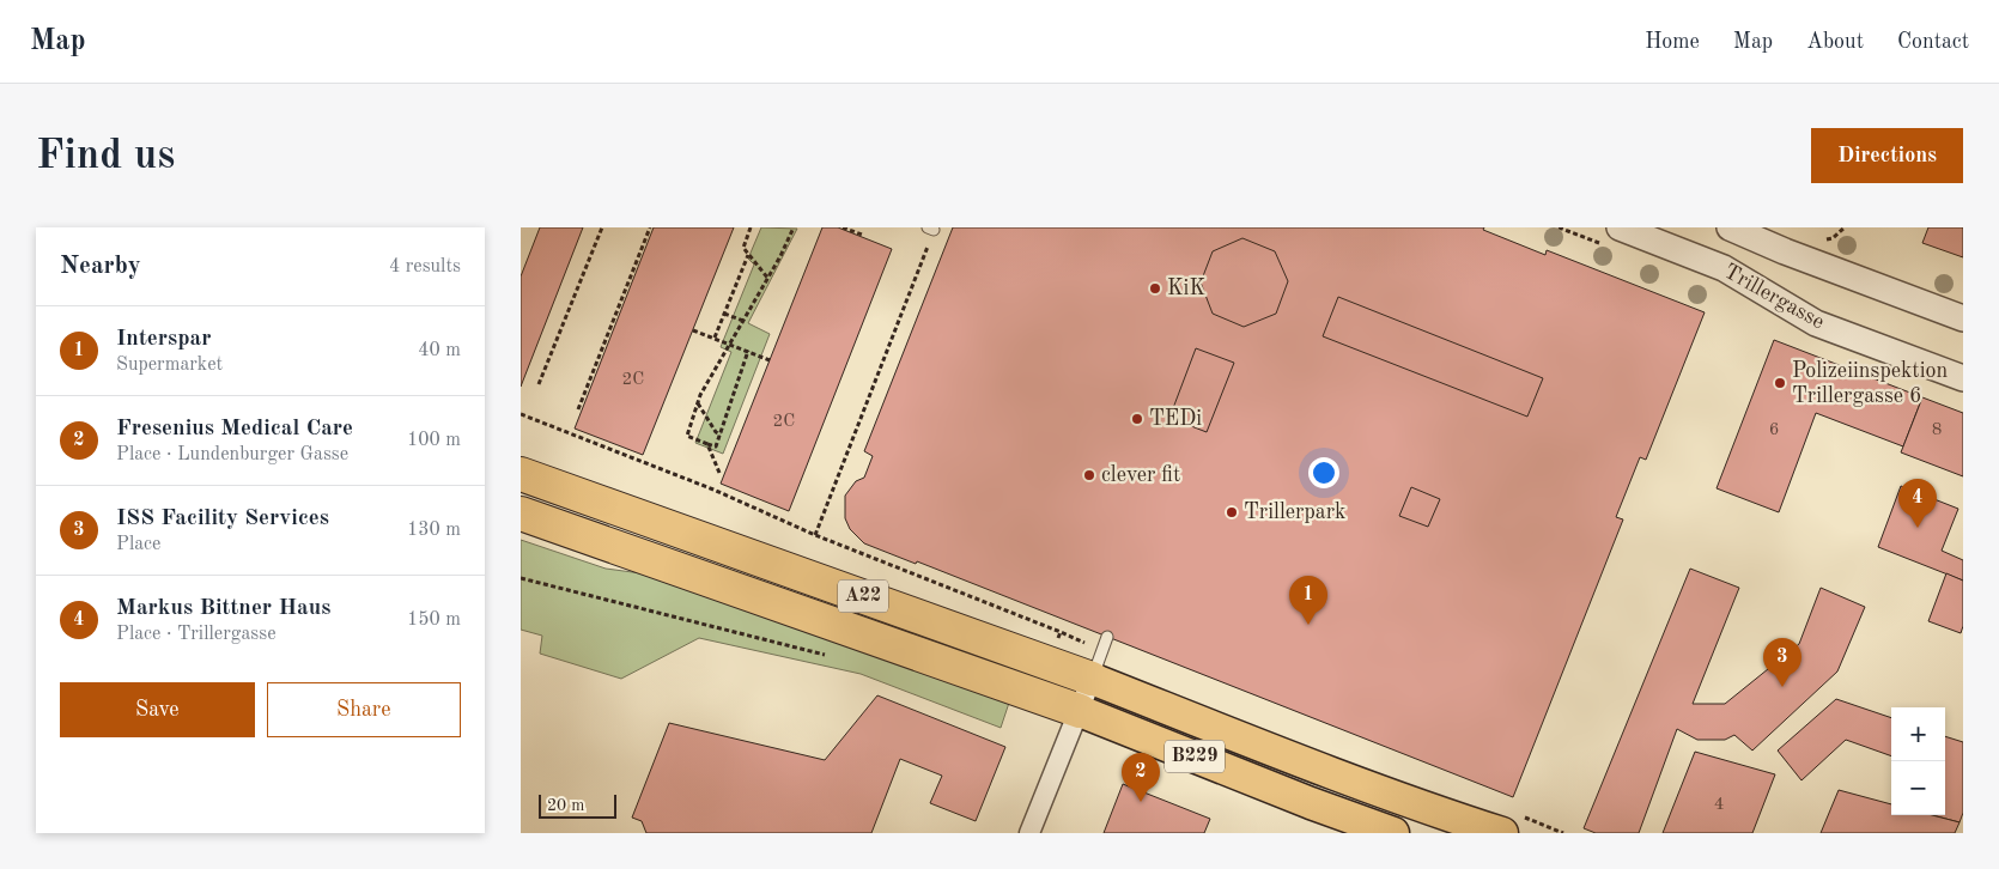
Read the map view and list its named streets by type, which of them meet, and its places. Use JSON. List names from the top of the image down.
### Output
{
  "streets": {
    "highway": ["A22"],
    "main road": ["B229"],
    "street": ["Trillergasse"]
  },
  "crossings": [
    ["A22", "B229"]
  ],
  "places": [
    "KiK",
    "Polizeiinspektion Trillergasse 6",
    "TEDi",
    "clever fit",
    "Trillerpark"
  ],
  "house_numbers": [
    "2C",
    "2C",
    "6",
    "8",
    "4"
  ],
  "scale_bar": "20 m",
  "page": {
    "header": "Map",
    "nav": [
      "Home",
      "Map",
      "About",
      "Contact"
    ],
    "buttons": [
      "Directions",
      ["Save", "Share"]
    ],
    "title": "Find us",
    "heading": ["Nearby", "4 results"],
    "list": [
      {
        "mark": "1",
        "name": "Interspar",
        "note": "Supermarket",
        "value": "40 m"
      },
      {
        "mark": "2",
        "name": "Fresenius Medical Care",
        "note": "Place · Lundenburger Gasse",
        "value": "100 m"
      },
      {
        "mark": "3",
        "name": "ISS Facility Services",
        "note": "Place",
        "value": "130 m"
      },
      {
        "mark": "4",
        "name": "Markus Bittner Haus",
        "note": "Place · Trillergasse",
        "value": "150 m"
      }
    ],
    "pins": [
      "4",
      "1",
      "3",
      "2"
    ],
    "map_buttons": ["+", "−"],
    "scale": "20 m"
  }
}
